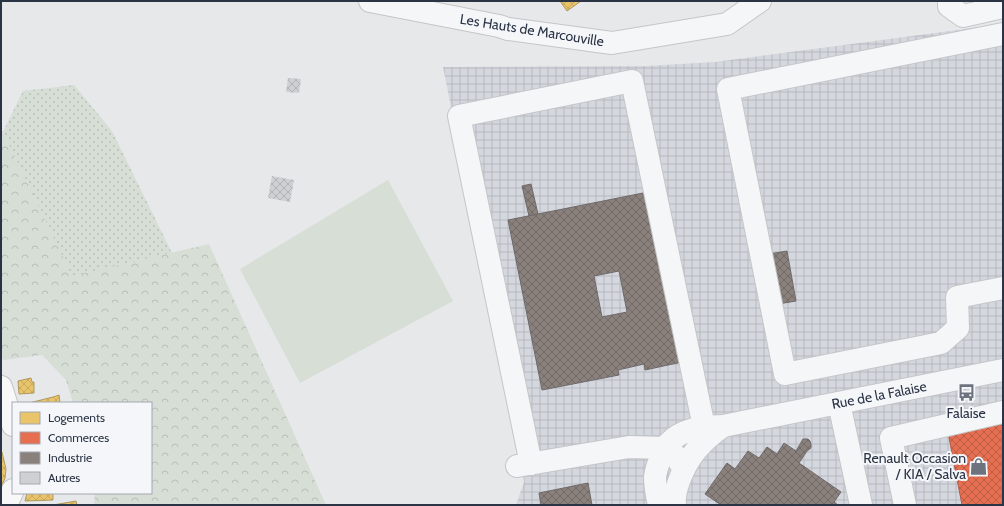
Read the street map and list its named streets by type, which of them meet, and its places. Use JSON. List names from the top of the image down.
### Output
{
  "streets": {
    "street": ["Les Hauts de Marcouville", "Rue de la Falaise"]
  },
  "places": {
    "bus stop": ["Falaise"],
    "shop": ["Renault Occasion / KIA / Salva"]
  },
  "legend": [
    "Logements",
    "Commerces",
    "Industrie",
    "Autres"
  ]
}
